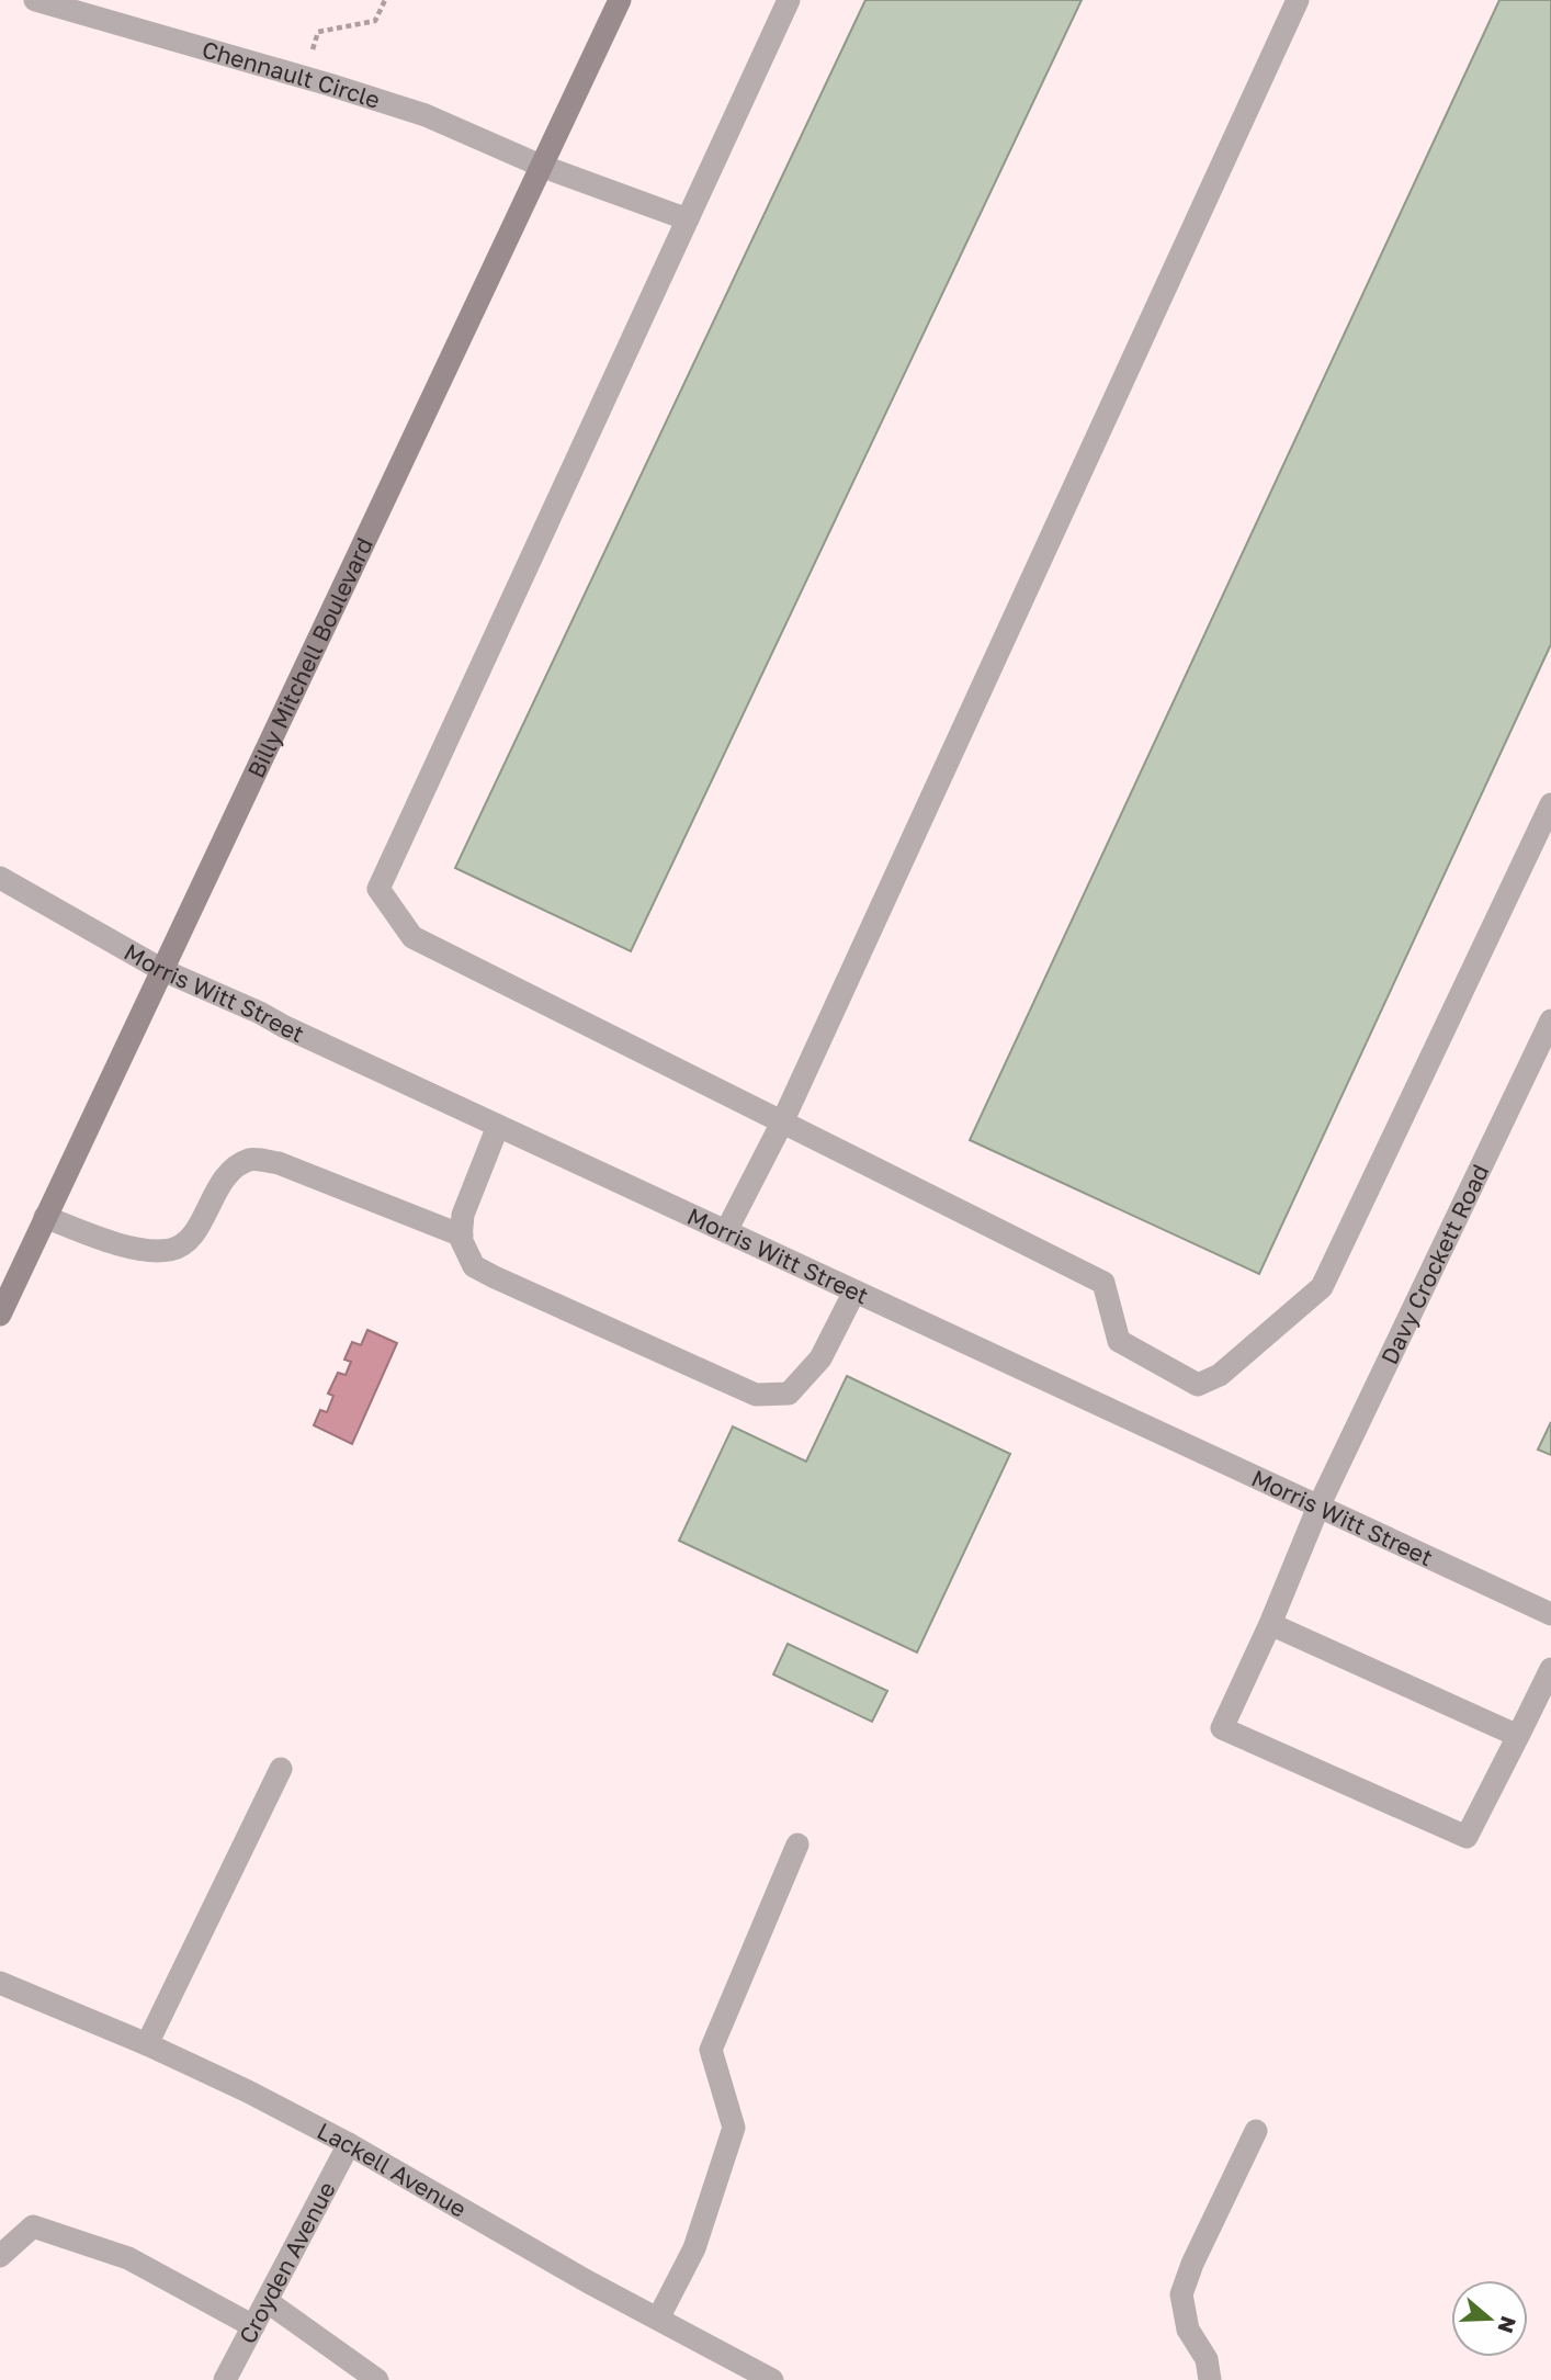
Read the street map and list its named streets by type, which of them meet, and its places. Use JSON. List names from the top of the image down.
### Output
{
  "streets": {
    "main road": ["Billy Mitchell Boulevard"],
    "street": [
      "Chennault Circle",
      "Morris Witt Street",
      "Davy Crockett Road",
      "Lackell Avenue",
      "Croyden Avenue"
    ]
  },
  "crossings": [
    ["Chennault Circle", "Billy Mitchell Boulevard"],
    ["Billy Mitchell Boulevard", "Morris Witt Street"],
    ["Morris Witt Street", "Davy Crockett Road"],
    ["Lackell Avenue", "Croyden Avenue"]
  ],
  "north": "right"
}
